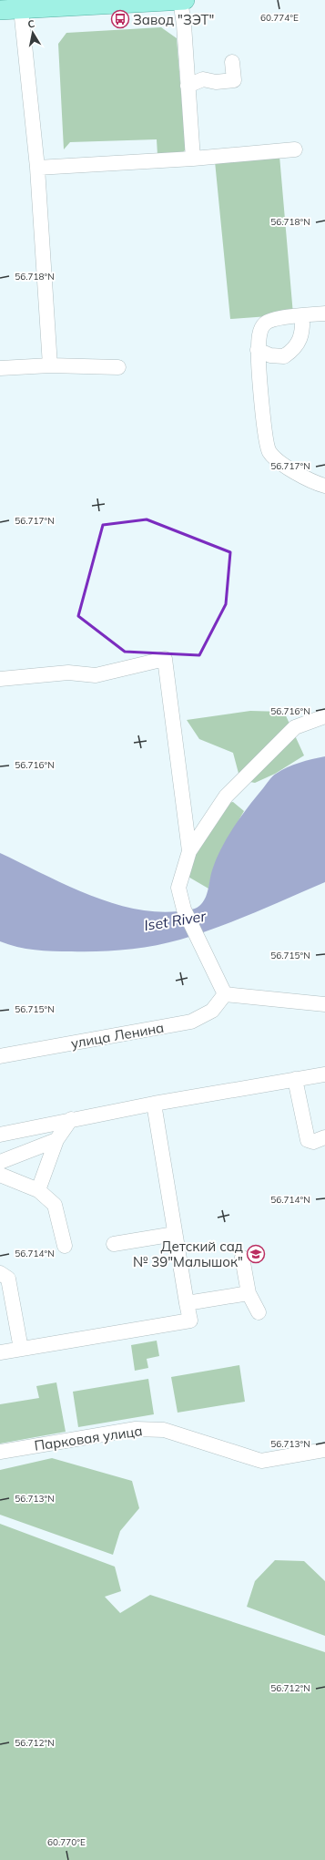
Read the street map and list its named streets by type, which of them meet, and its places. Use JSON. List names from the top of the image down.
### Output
{
  "streets": {
    "street": ["улица Ленина", "Парковая улица"]
  },
  "water": ["Iset River"],
  "places": {
    "bus stop": ["Завод \"ЗЭТ\""],
    "school or university": ["Детский сад № 39\"Малышок\""]
  },
  "north": "top",
  "coordinates": [
    "60.774°E",
    "56.718°N",
    "56.717°N",
    "56.716°N",
    "56.715°N",
    "56.714°N",
    "56.713°N",
    "56.712°N",
    "60.770°E"
  ]
}
